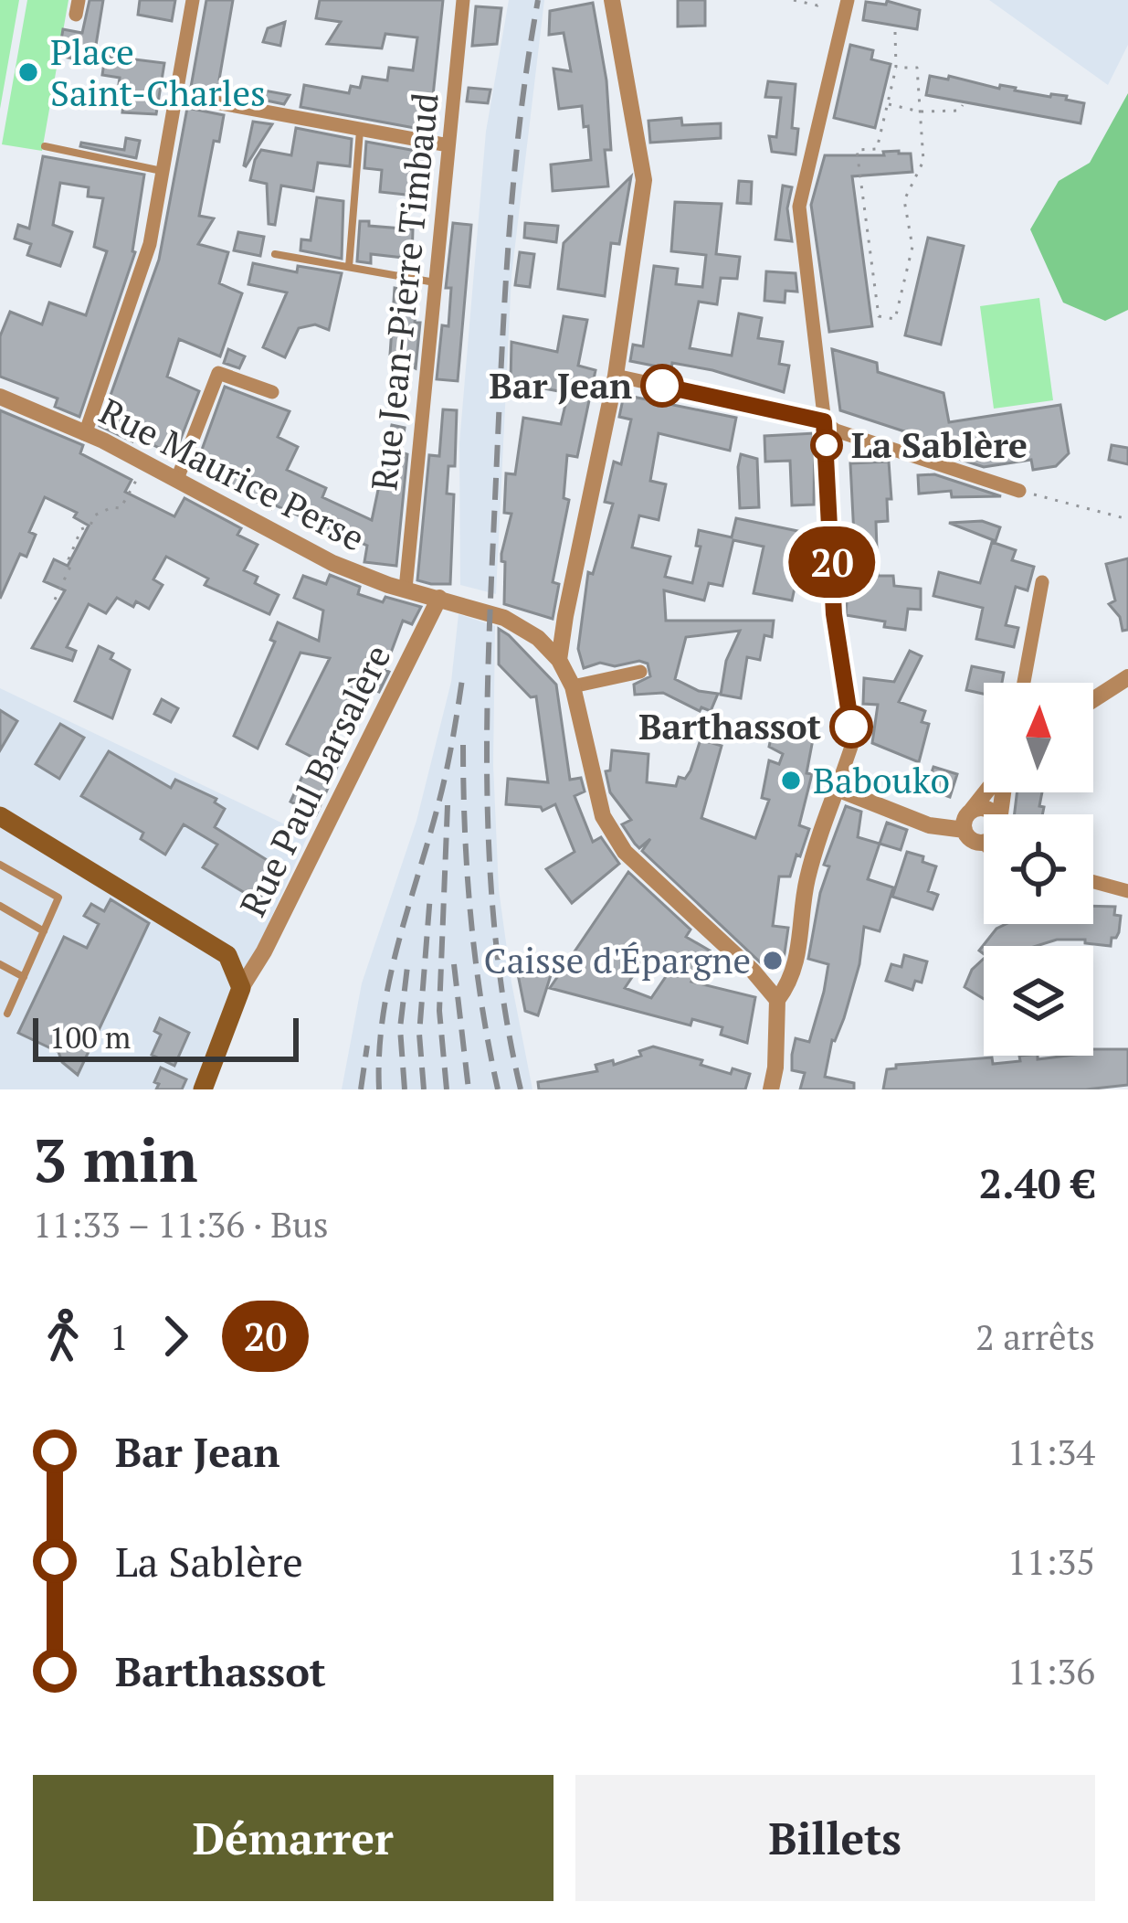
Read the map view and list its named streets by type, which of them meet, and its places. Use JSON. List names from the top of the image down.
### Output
{
  "streets": {
    "street": ["Rue Jean-Pierre Timbaud", "Rue Maurice Perse", "Rue Paul Barsalère"]
  },
  "crossings": [
    ["Rue Jean-Pierre Timbaud", "Rue Maurice Perse"],
    ["Rue Maurice Perse", "Rue Paul Barsalère"]
  ],
  "places": [
    "Place Saint-Charles",
    "Bar Jean",
    "La Sablère",
    "Barthassot",
    "Babouko",
    "Caisse d'Épargne"
  ],
  "lines": ["bus line 20"],
  "scale_bar": "100 m",
  "north": "top",
  "page": {
    "on_map": "20",
    "scale": "100 m",
    "heading": ["3 min", "11:33 – 11:36 · Bus", "2.40 €"],
    "legs": ["1", "20", "2 arrêts"],
    "list": [
      {
        "name": "Bar Jean",
        "value": "11:34"
      },
      {
        "name": "La Sablère",
        "value": "11:35"
      },
      {
        "name": "Barthassot",
        "value": "11:36"
      }
    ],
    "buttons": ["Démarrer", "Billets"]
  }
}
